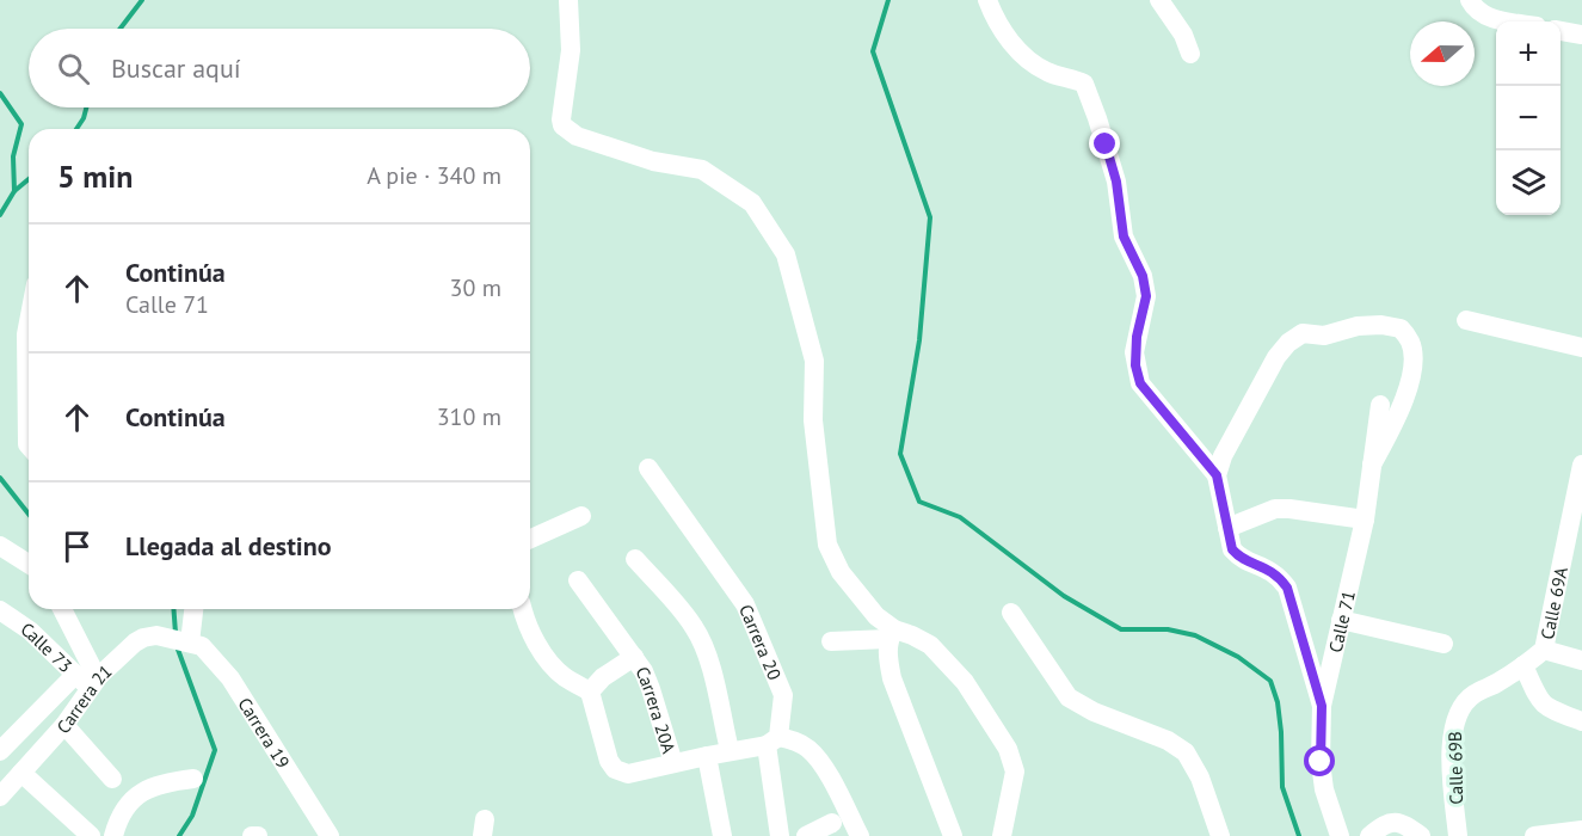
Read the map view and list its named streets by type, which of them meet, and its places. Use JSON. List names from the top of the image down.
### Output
{
  "streets": {
    "street": [
      "Calle 69A",
      "Calle 71",
      "Carrera 20",
      "Calle 73",
      "Carrera 21",
      "Carrera 20A",
      "Carrera 19",
      "Calle 69B"
    ]
  },
  "crossings": [
    ["Calle 69A", "Calle 69B"],
    ["Calle 73", "Carrera 21"],
    ["Carrera 21", "Carrera 19"]
  ],
  "north": "left",
  "page": {
    "map_buttons": ["+", "−"],
    "search": "Buscar aquí",
    "heading": ["5 min", "A pie · 340 m"],
    "list": [
      ["Continúa", "Calle 71", "30 m"],
      ["Continúa", "310 m"],
      "Llegada al destino"
    ]
  }
}
